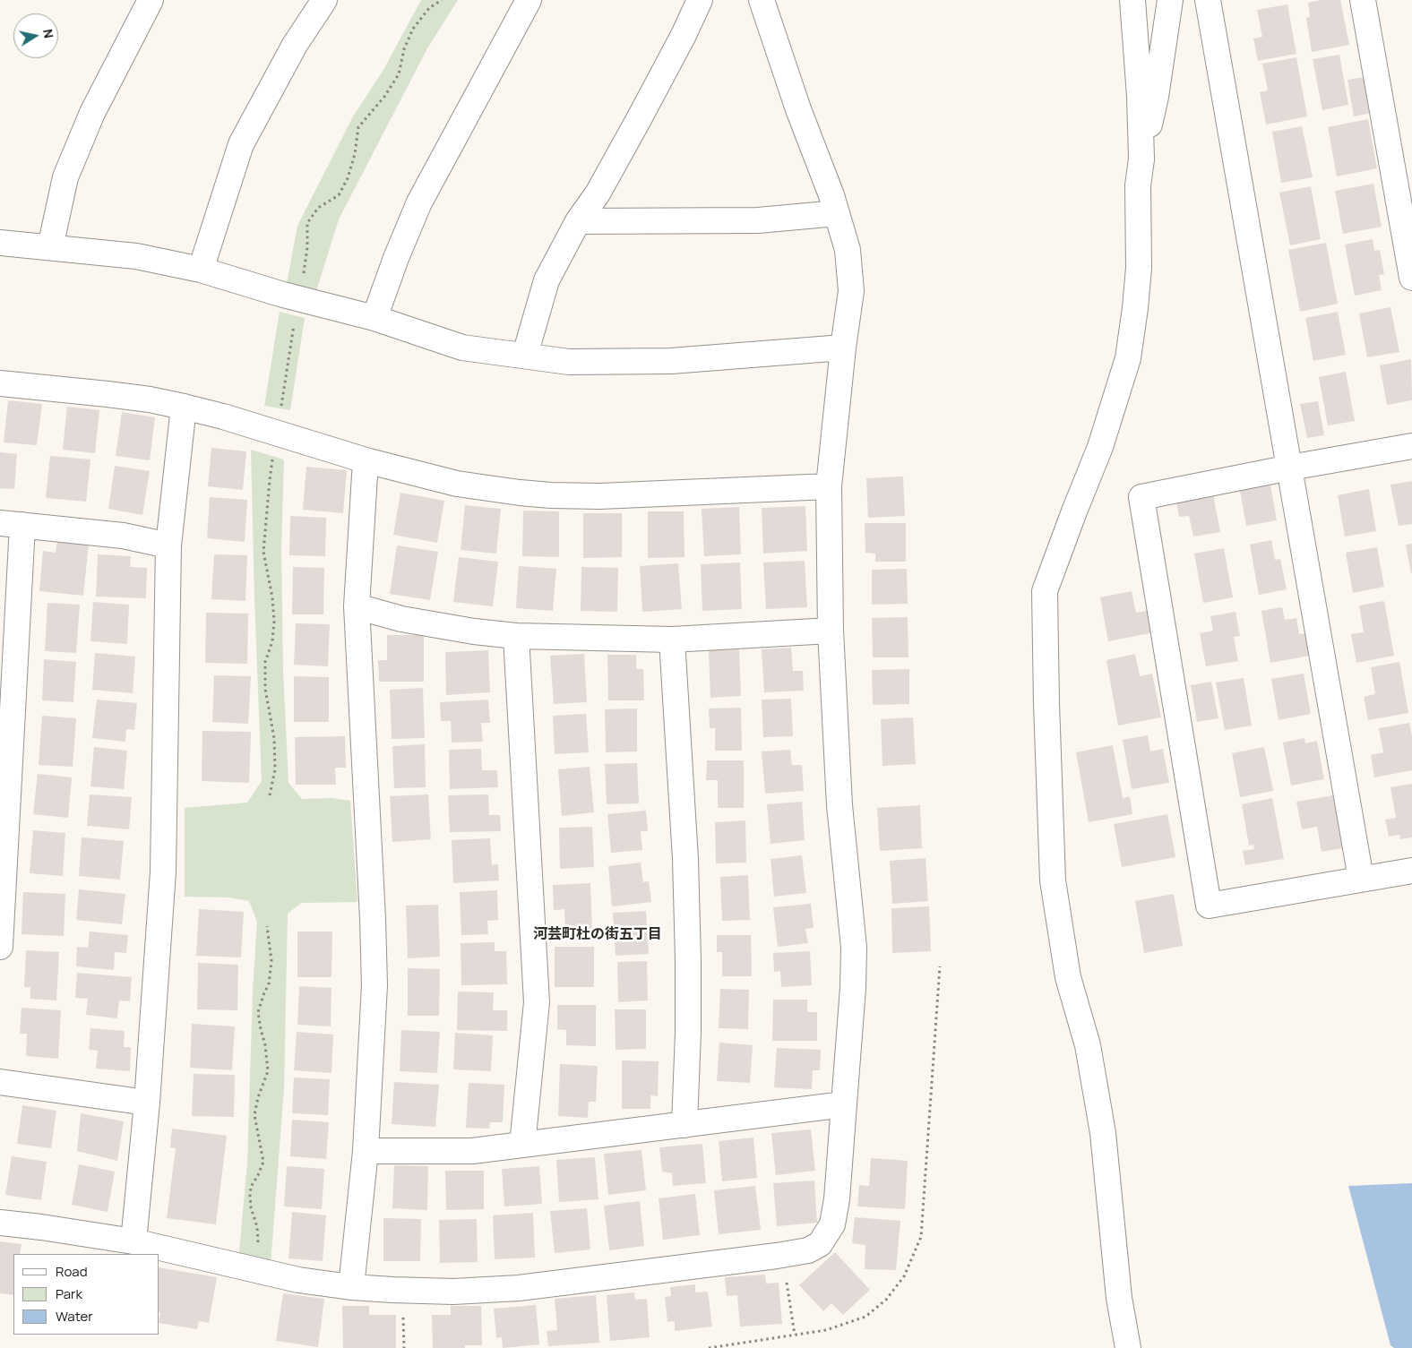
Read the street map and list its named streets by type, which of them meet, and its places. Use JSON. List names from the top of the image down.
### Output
{
  "districts": ["河芸町杜の街五丁目"],
  "legend": ["Road", "Park", "Water"],
  "north": "right"
}
